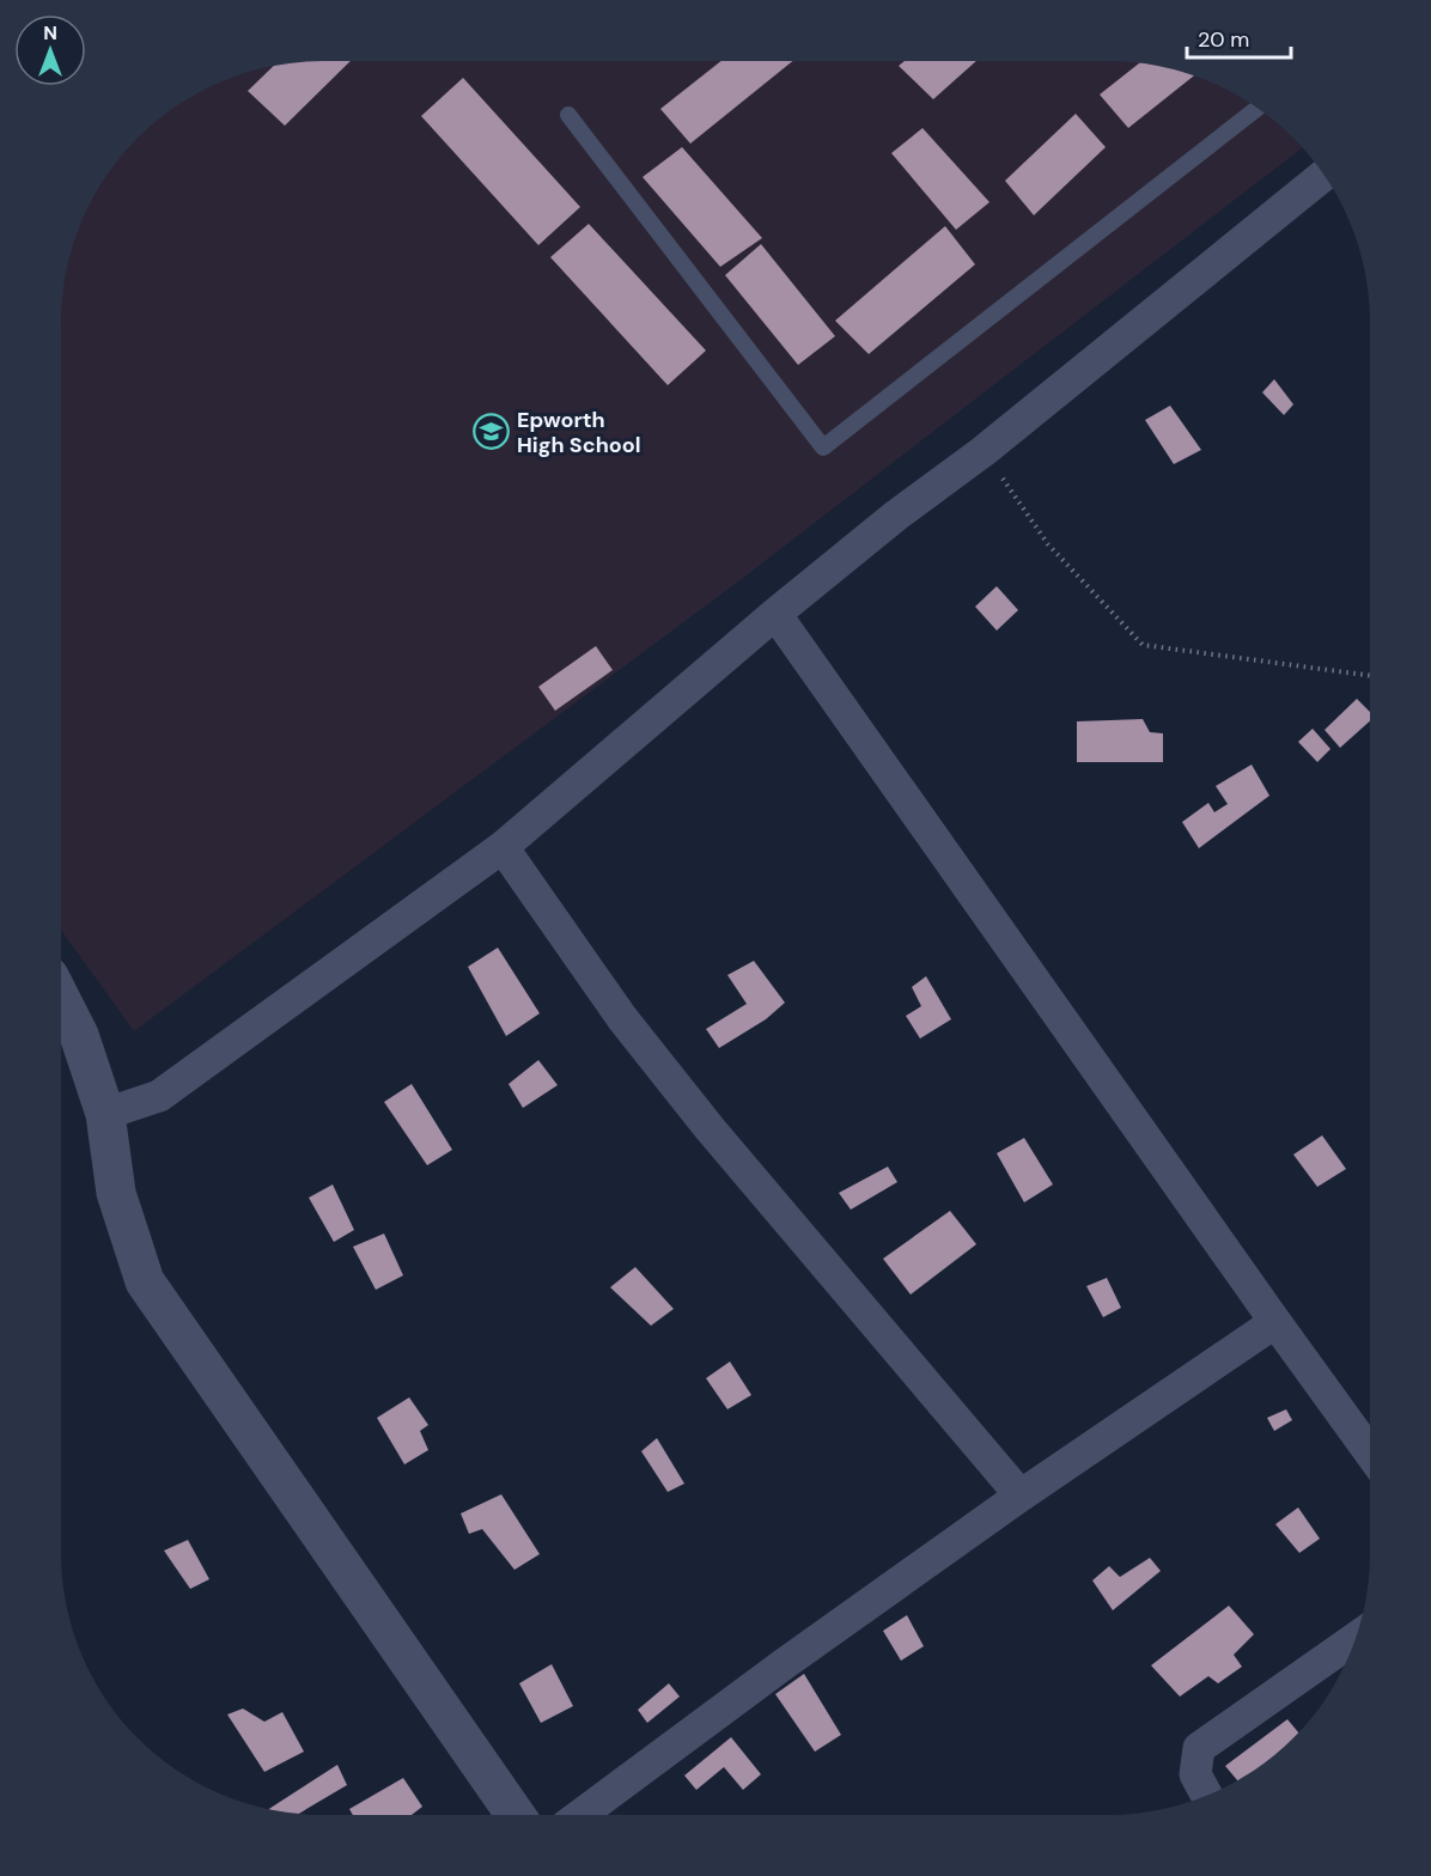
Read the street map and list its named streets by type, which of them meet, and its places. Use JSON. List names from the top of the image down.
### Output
{
  "places": {
    "school or university": ["Epworth High School"]
  },
  "scale_bar": "20 m",
  "north": "top"
}
